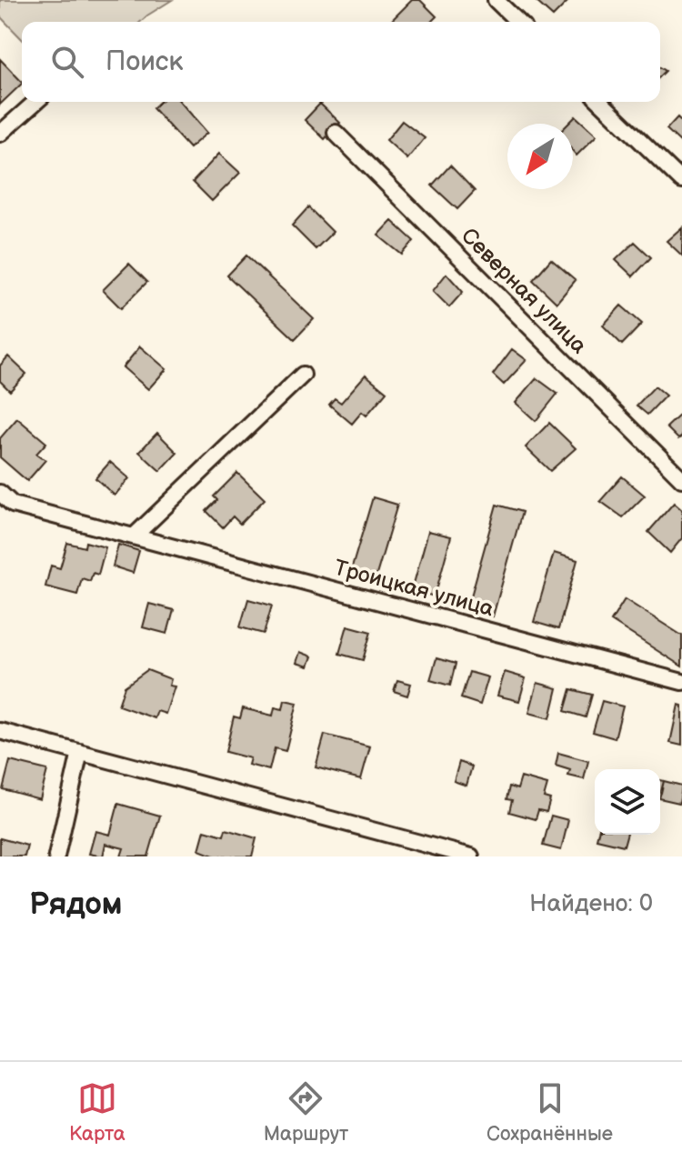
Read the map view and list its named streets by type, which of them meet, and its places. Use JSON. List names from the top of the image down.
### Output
{
  "streets": {
    "street": ["Северная улица", "Троицкая улица"]
  },
  "north": "bottom left",
  "page": {
    "search": "Поиск",
    "heading": ["Рядом", "Найдено: 0"],
    "nav": ["Карта", "Маршрут", "Сохранённые"]
  }
}
